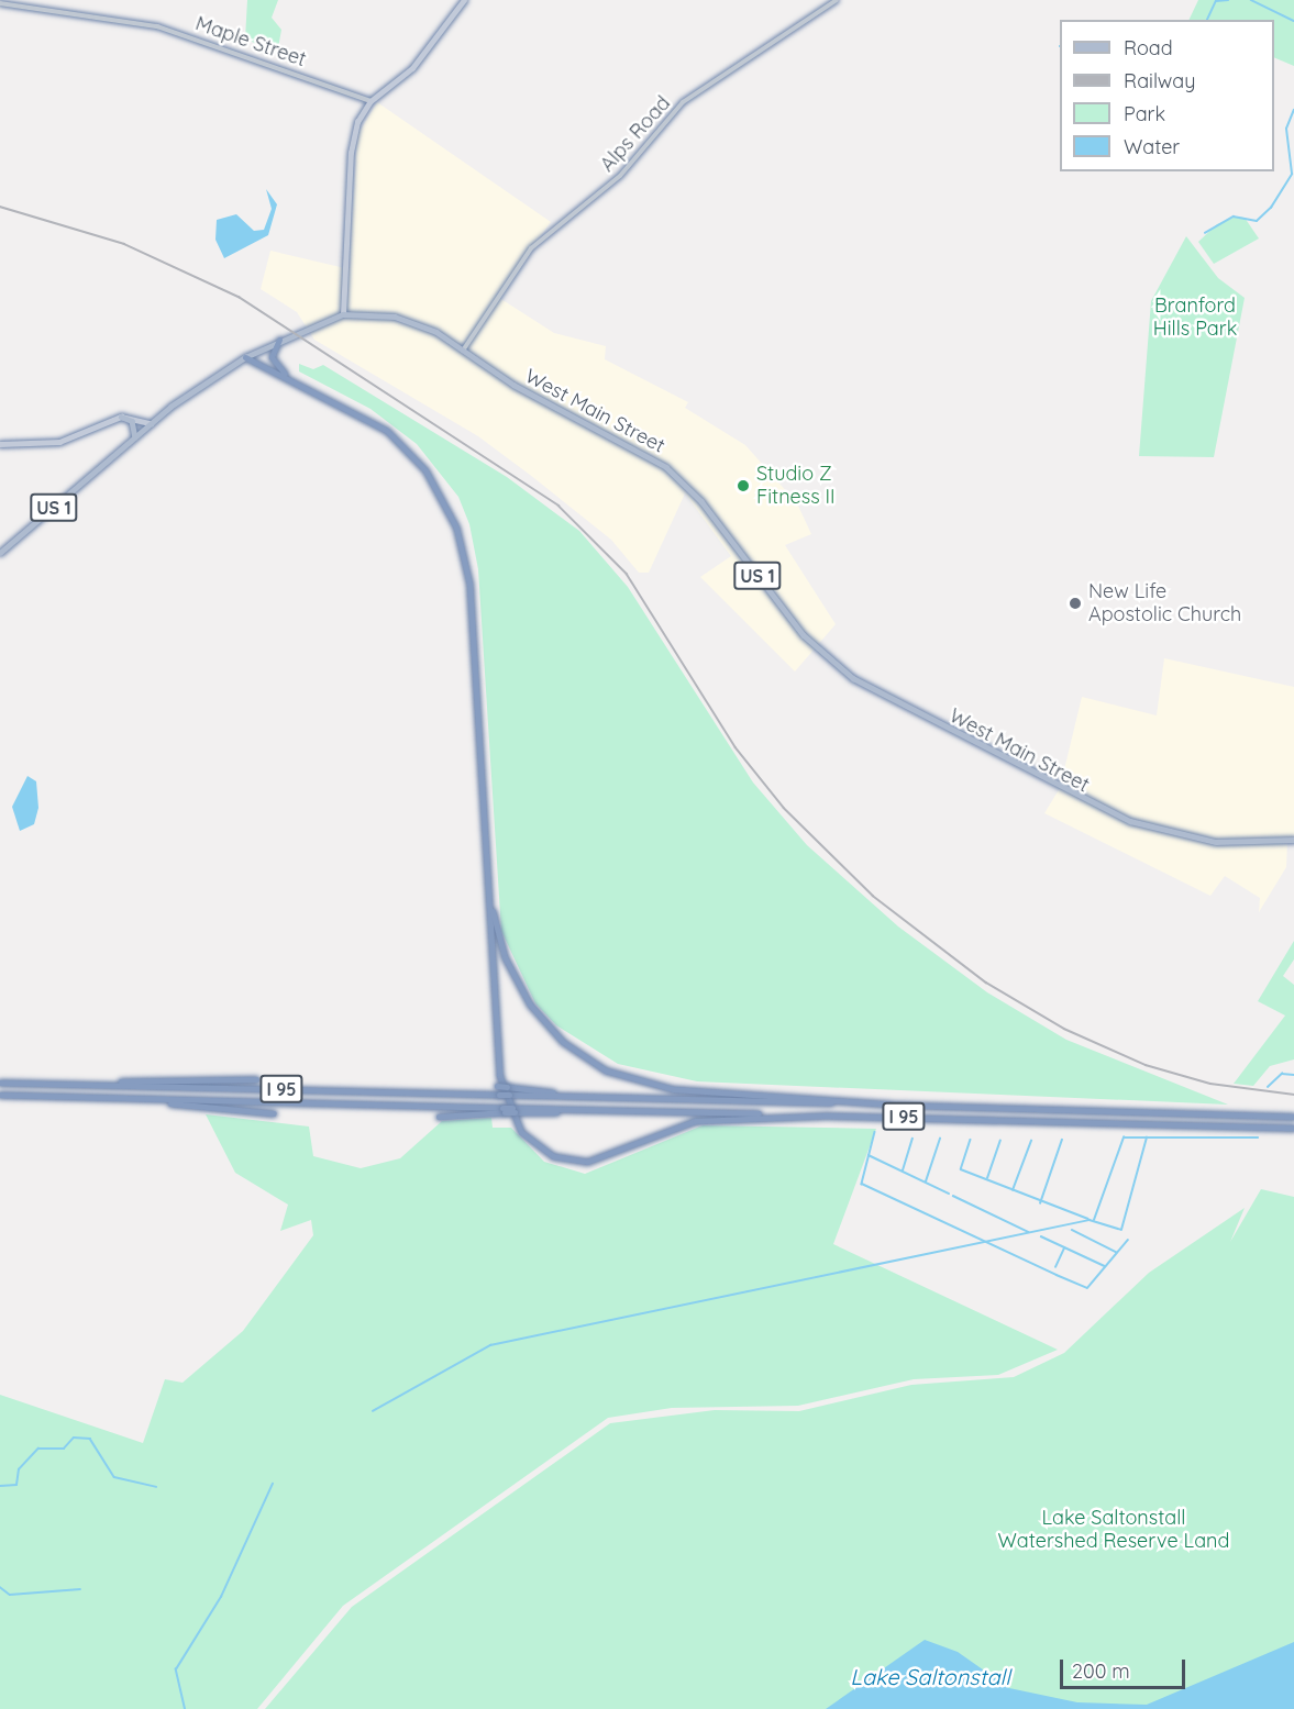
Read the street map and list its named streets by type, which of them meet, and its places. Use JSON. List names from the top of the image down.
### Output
{
  "streets": {
    "highway": ["I 95"],
    "main road": ["West Main Street", "US 1"],
    "street": ["Maple Street", "Alps Road"]
  },
  "crossings": [
    ["Alps Road", "West Main Street"],
    ["West Main Street", "US 1"]
  ],
  "water": ["Lake Saltonstall"],
  "parks": ["Branford Hills Park", "Lake Saltonstall Watershed Reserve Land"],
  "places": ["Studio Z Fitness II", "New Life Apostolic Church"],
  "legend": [
    "Road",
    "Railway",
    "Park",
    "Water"
  ],
  "scale_bar": "200 m"
}
